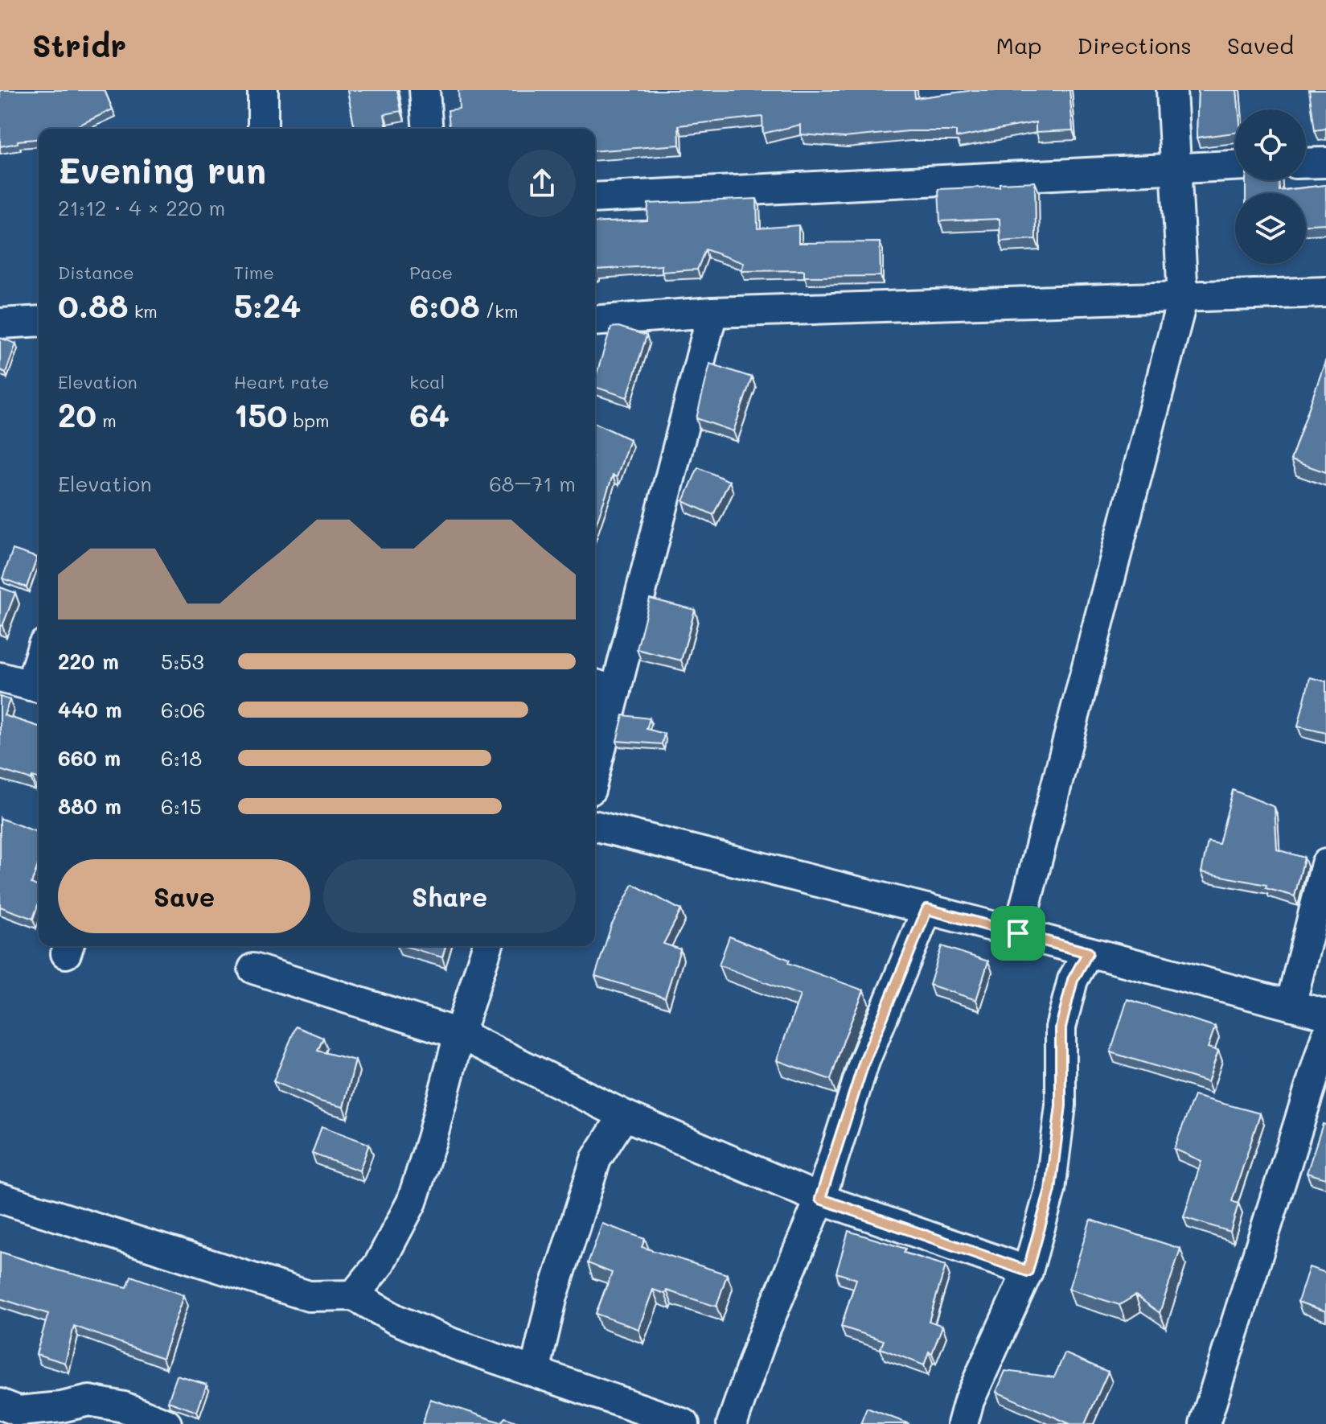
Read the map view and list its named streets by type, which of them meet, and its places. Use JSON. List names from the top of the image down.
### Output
{
  "page": {
    "header": "Stridr",
    "nav": ["Map", "Directions", "Saved"],
    "heading": ["Evening run", "21:12 · 4 × 220 m"],
    "stats": [
      ["Distance", "0.88 km"],
      ["Time", "5:24"],
      ["Pace", "6:08 /km"],
      ["Elevation", "20 m"],
      ["Heart rate", "150 bpm"],
      ["kcal", "64"]
    ],
    "chart": ["Elevation", "68–71 m"],
    "list": [
      {
        "name": "220 m",
        "note": "5:53"
      },
      {
        "name": "440 m",
        "note": "6:06"
      },
      {
        "name": "660 m",
        "note": "6:18"
      },
      {
        "name": "880 m",
        "note": "6:15"
      }
    ],
    "buttons": ["Save", "Share"]
  }
}
